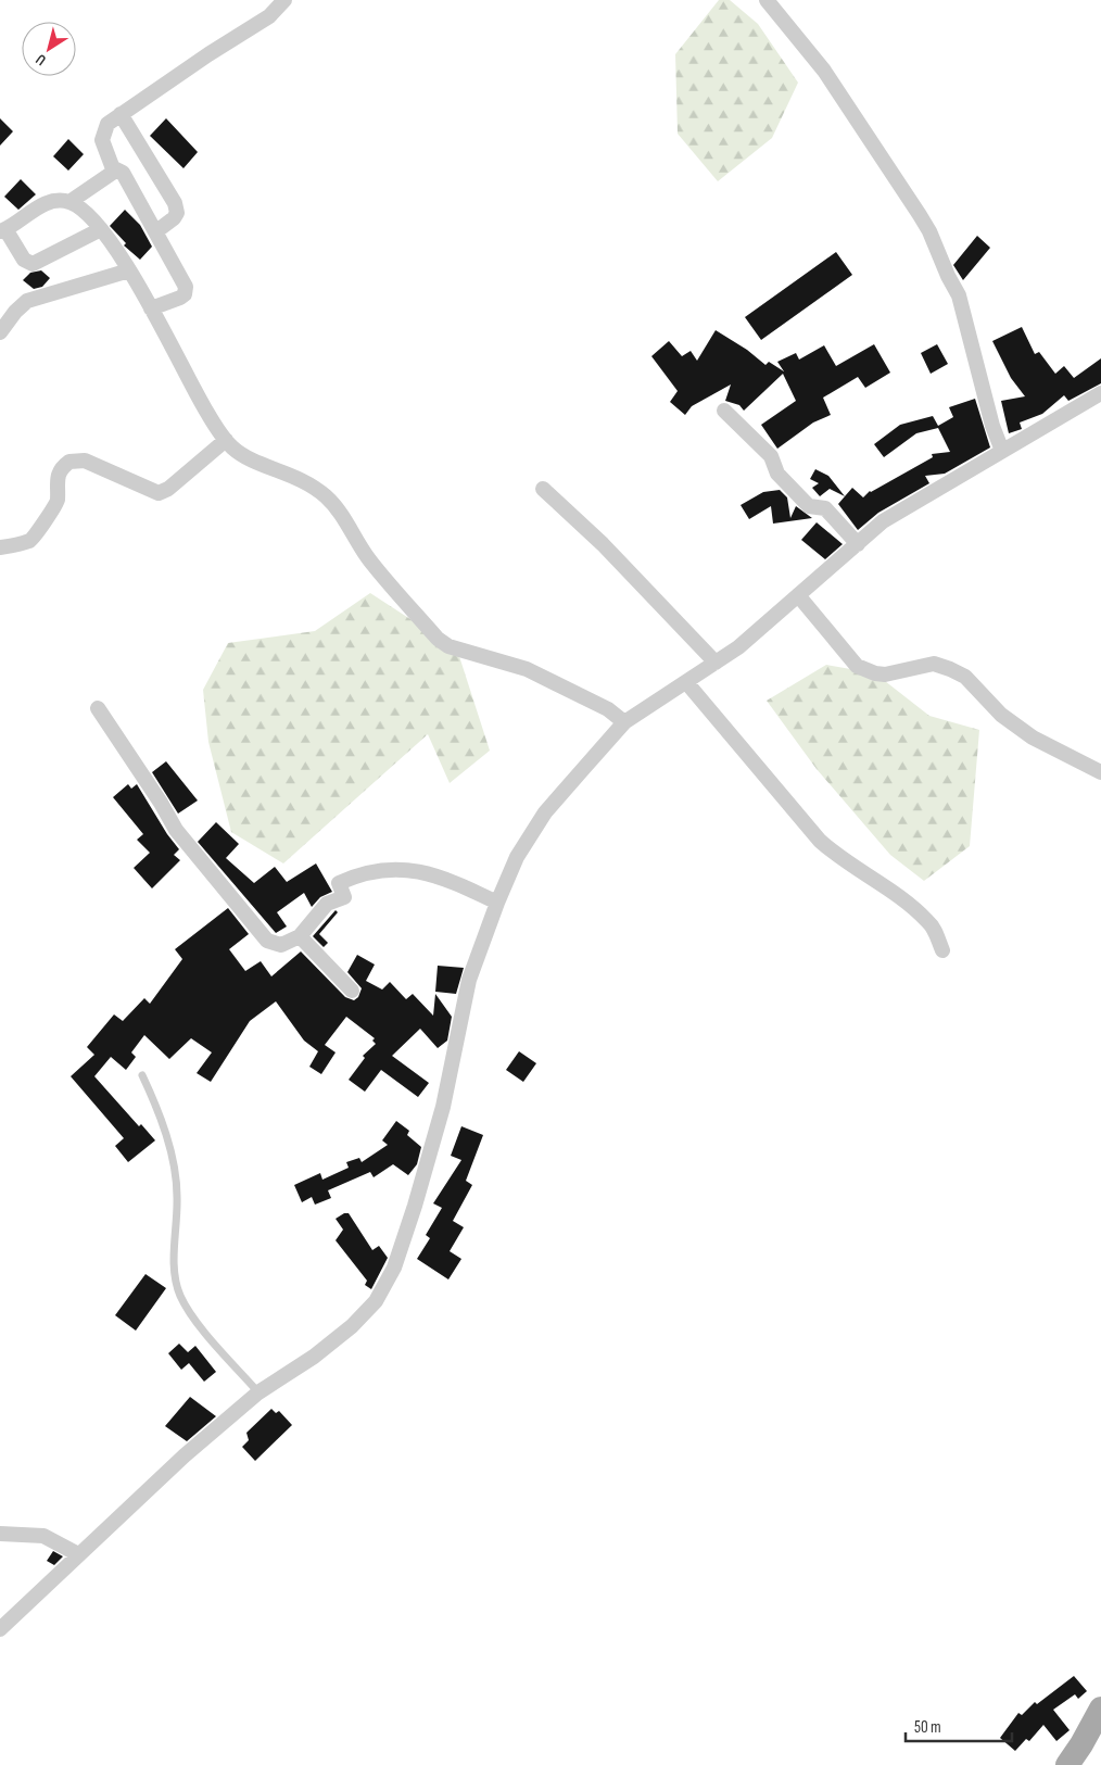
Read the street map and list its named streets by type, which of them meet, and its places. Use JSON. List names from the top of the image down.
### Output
{
  "scale_bar": "50 m",
  "north": "bottom left"
}
